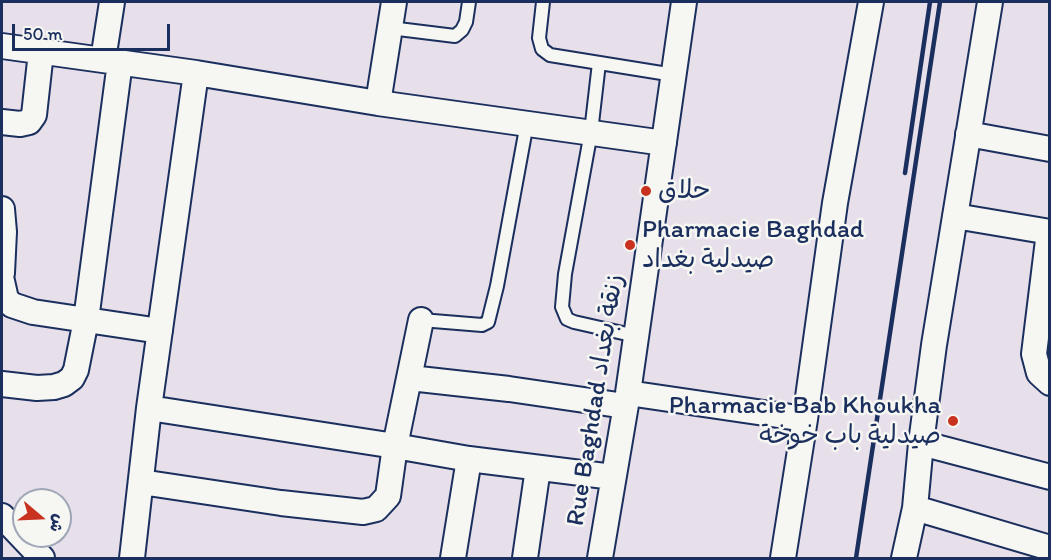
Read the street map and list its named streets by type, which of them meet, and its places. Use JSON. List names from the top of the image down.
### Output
{
  "streets": {
    "street": ["Rue Baghdad زنقة بغداد"]
  },
  "places": ["حلاق", "Pharmacie Baghdad صيدلية بغداد", "Pharmacie Bab Khoukha صيدلية باب خوخة"],
  "scale_bar": "50 m",
  "north": "right"
}
